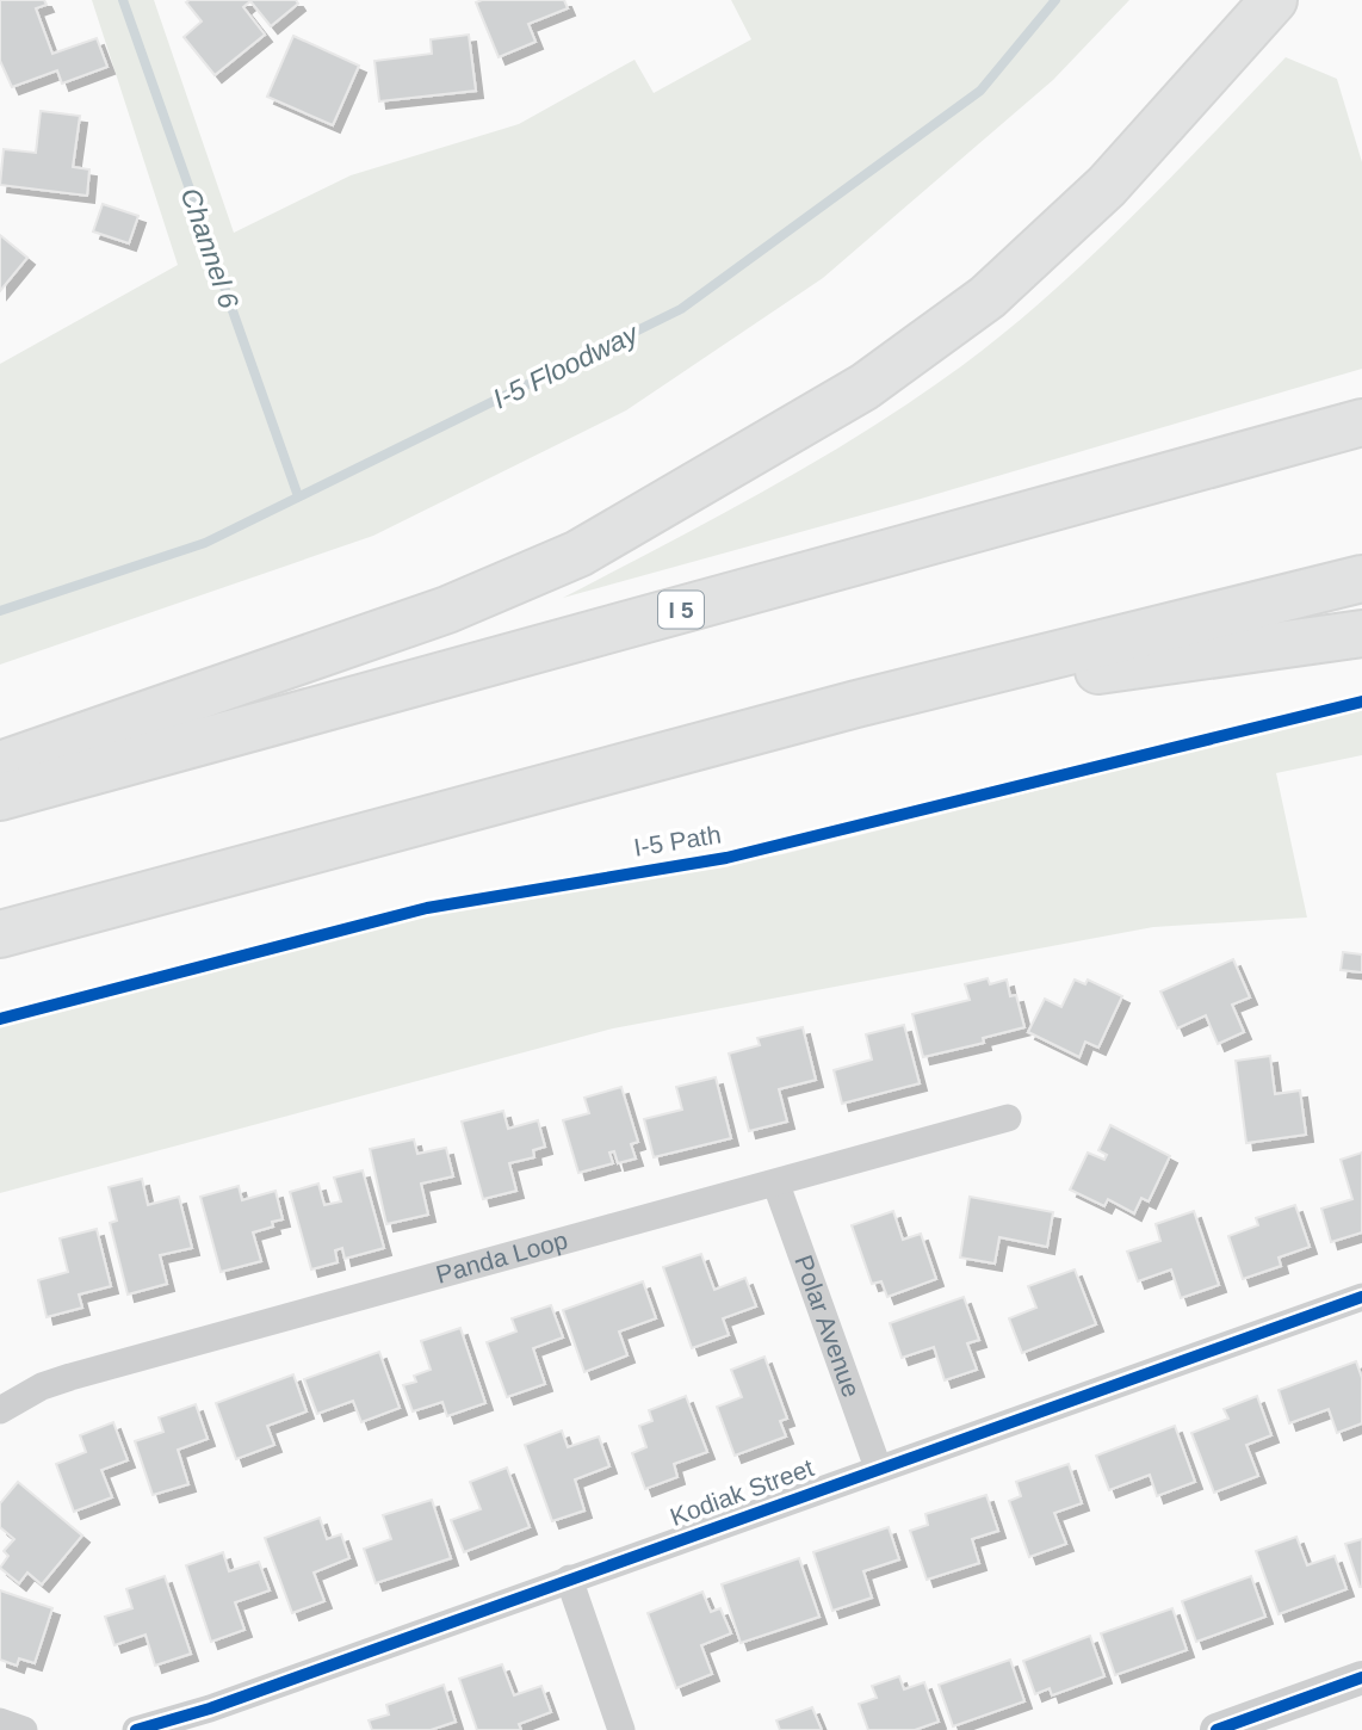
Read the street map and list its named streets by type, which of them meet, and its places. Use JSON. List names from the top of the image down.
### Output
{
  "streets": {
    "highway": ["I 5"],
    "street": ["Panda Loop", "Polar Avenue", "Kodiak Street"],
    "cycle path": ["I-5 Path"]
  },
  "crossings": [
    ["Panda Loop", "Polar Avenue"],
    ["Polar Avenue", "Kodiak Street"]
  ],
  "water": ["Channel 6", "I-5 Floodway"]
}
